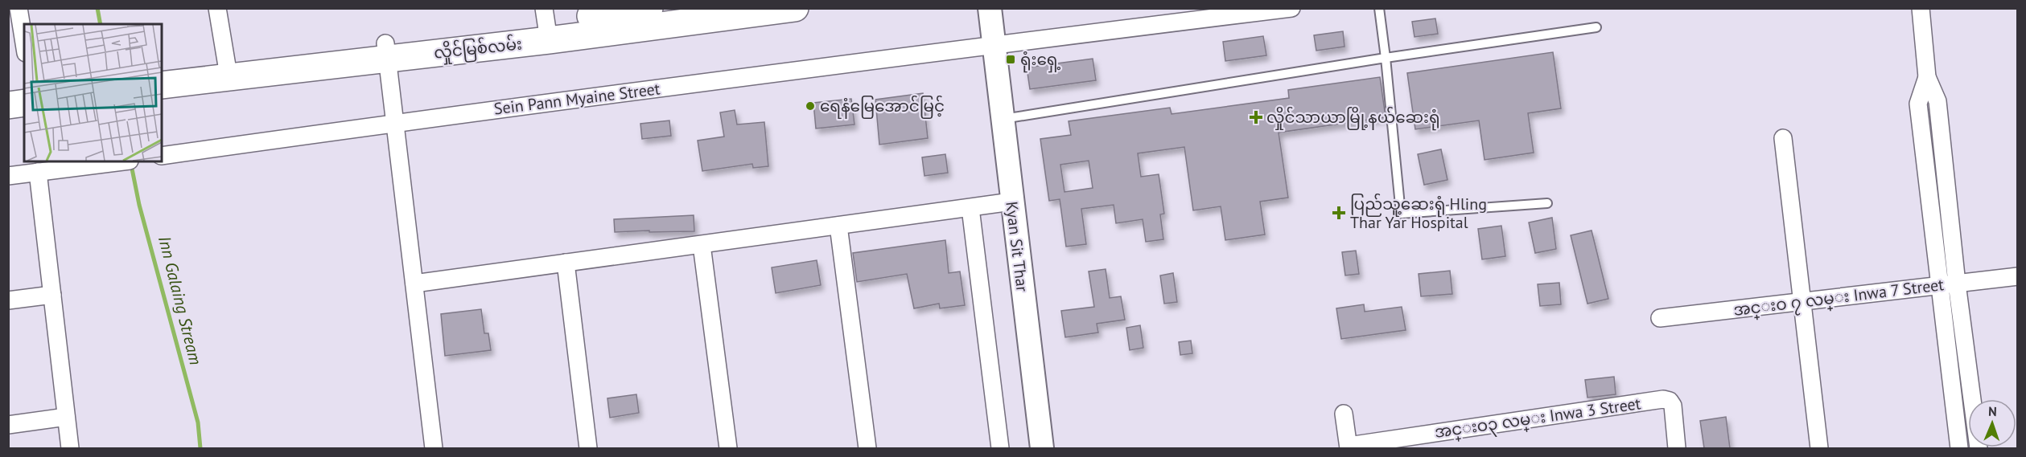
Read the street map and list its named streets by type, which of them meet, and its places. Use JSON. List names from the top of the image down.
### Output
{
  "streets": {
    "main road": ["လှိုင်မြစ်လမ်း", "Kyan Sit Thar"],
    "street": ["Sein Pann Myaine Street", "အင္းဝ ၇ လမ္း Inwa 7 Street", "အင္းဝ၃ လမ္း Inwa 3 Street"]
  },
  "crossings": [
    ["Sein Pann Myaine Street", "Kyan Sit Thar"]
  ],
  "water": ["Inn Galaing Stream"],
  "places": {
    "transit": ["ရုံးရှေ့"],
    "other": ["ရေနံမြေအောင်မြင့်"],
    "health": ["လှိုင်သာယာမြို့နယ်ဆေးရုံ", "ပြည်သူ့ဆေးရုံ Hling Thar Yar Hospital"]
  },
  "north": "top"
}
